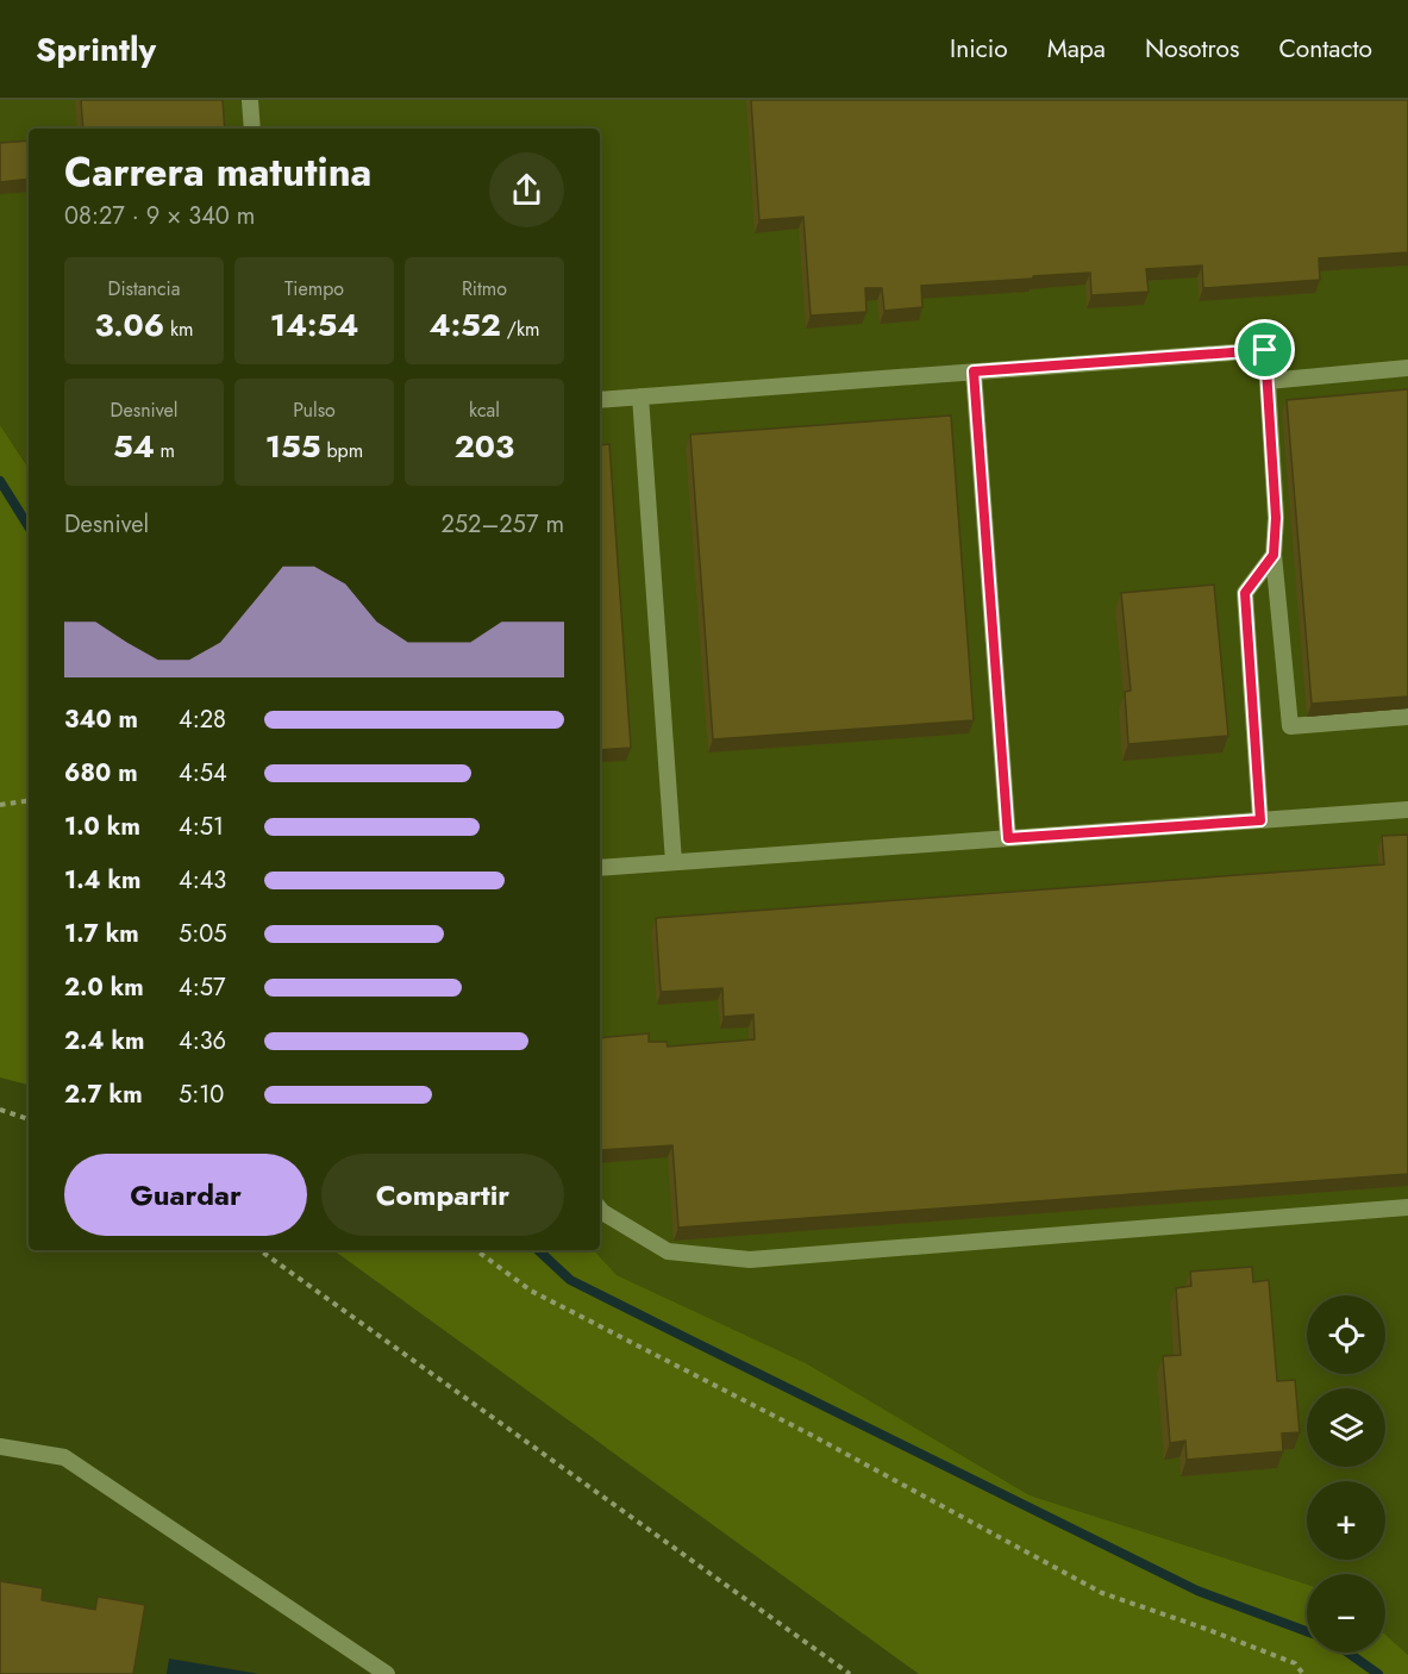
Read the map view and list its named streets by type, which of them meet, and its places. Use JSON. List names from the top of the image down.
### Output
{
  "page": {
    "header": "Sprintly",
    "nav": [
      "Inicio",
      "Mapa",
      "Nosotros",
      "Contacto"
    ],
    "heading": ["Carrera matutina", "08:27 · 9 × 340 m"],
    "stats": [
      ["Distancia", "3.06 km"],
      ["Tiempo", "14:54"],
      ["Ritmo", "4:52 /km"],
      ["Desnivel", "54 m"],
      ["Pulso", "155 bpm"],
      ["kcal", "203"]
    ],
    "chart": ["Desnivel", "252–257 m"],
    "list": [
      {
        "name": "340 m",
        "note": "4:28"
      },
      {
        "name": "680 m",
        "note": "4:54"
      },
      {
        "name": "1.0 km",
        "note": "4:51"
      },
      {
        "name": "1.4 km",
        "note": "4:43"
      },
      {
        "name": "1.7 km",
        "note": "5:05"
      },
      {
        "name": "2.0 km",
        "note": "4:57"
      },
      {
        "name": "2.4 km",
        "note": "4:36"
      },
      {
        "name": "2.7 km",
        "note": "5:10"
      }
    ],
    "buttons": ["Guardar", "Compartir"],
    "map_buttons": ["+", "−"]
  }
}
